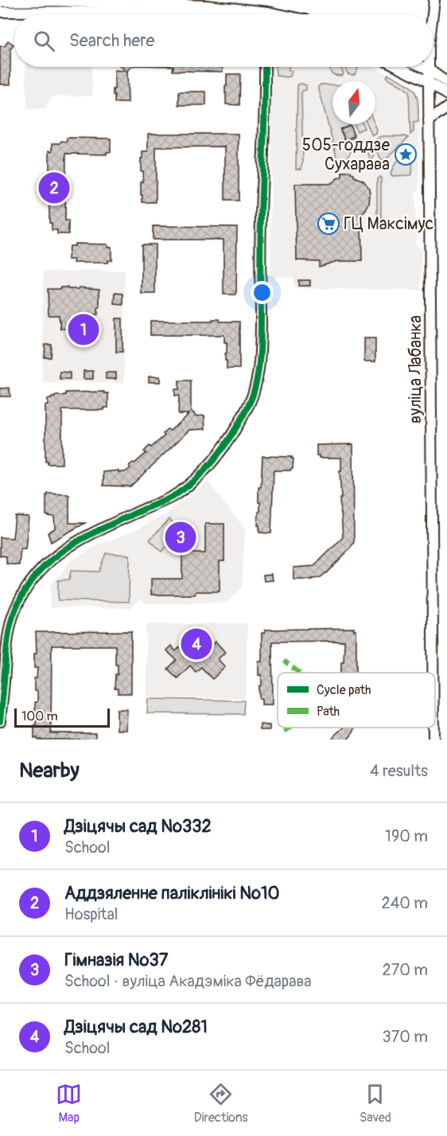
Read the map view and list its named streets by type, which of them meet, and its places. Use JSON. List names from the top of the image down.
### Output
{
  "streets": {
    "main road": ["вуліца Лабанка"]
  },
  "places": {
    "place": ["505-годдзе Сухарава"],
    "supermarket": ["ГЦ Максімус"]
  },
  "legend": ["Cycle path", "Path"],
  "scale_bar": "100 m",
  "north": "top",
  "page": {
    "search": "Search here",
    "pins": [
      "2",
      "1",
      "3",
      "4"
    ],
    "scale": "100 m",
    "heading": ["Nearby", "4 results"],
    "list": [
      {
        "mark": "1",
        "name": "Дзіцячы сад №332",
        "note": "School",
        "value": "190 m"
      },
      {
        "mark": "2",
        "name": "Аддзяленне паліклінікі №10",
        "note": "Hospital",
        "value": "240 m"
      },
      {
        "mark": "3",
        "name": "Гімназія №37",
        "note": "School · вуліца Акадэміка Фёдарава",
        "value": "270 m"
      },
      {
        "mark": "4",
        "name": "Дзіцячы сад №281",
        "note": "School",
        "value": "370 m"
      }
    ],
    "nav": ["Map", "Directions", "Saved"]
  }
}
